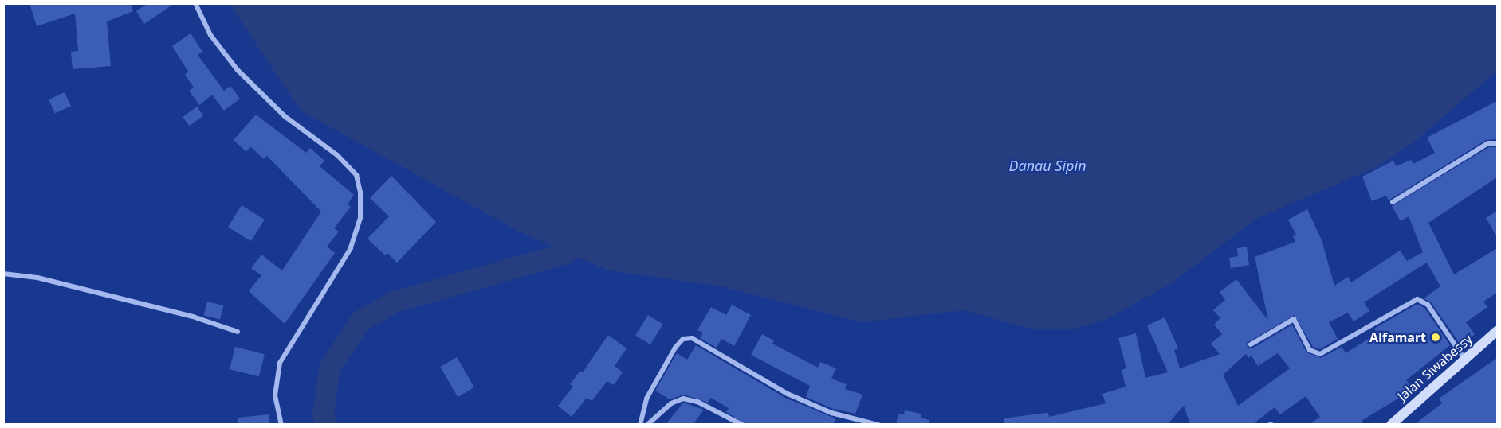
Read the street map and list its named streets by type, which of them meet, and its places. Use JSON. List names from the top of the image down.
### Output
{
  "streets": {
    "main road": ["Jalan Siwabessy"]
  },
  "water": ["Danau Sipin"],
  "places": ["Alfamart"]
}
